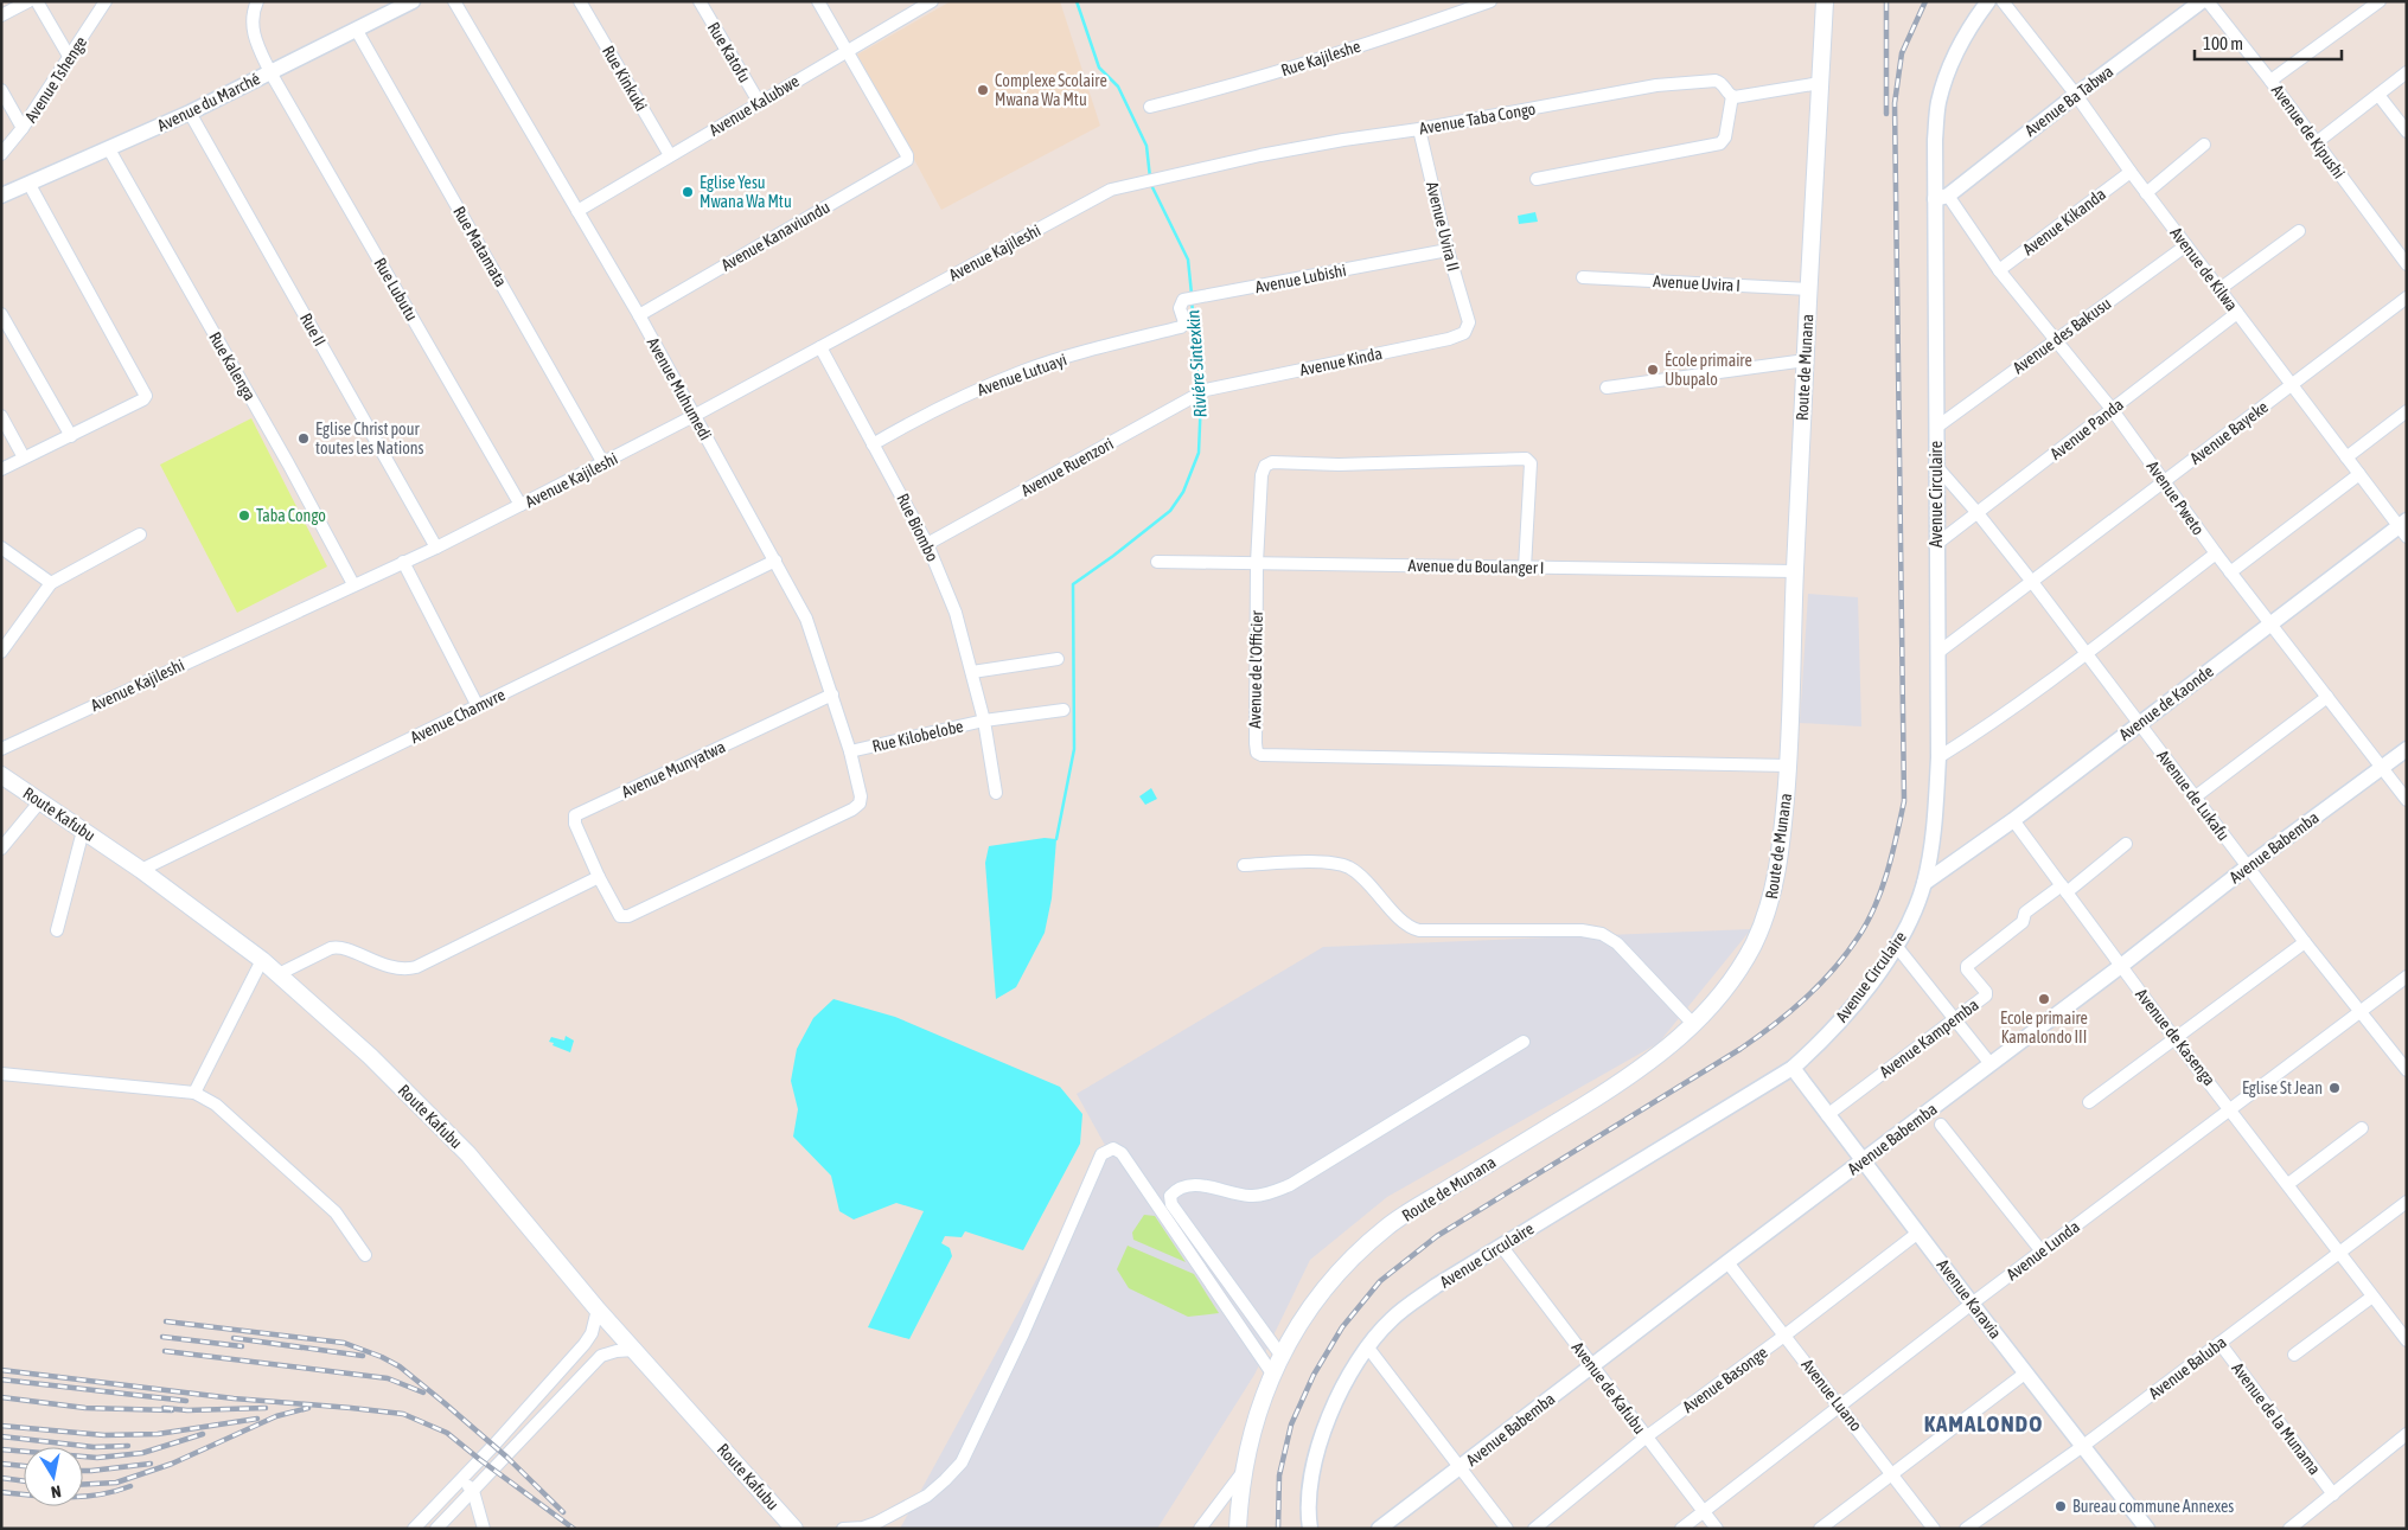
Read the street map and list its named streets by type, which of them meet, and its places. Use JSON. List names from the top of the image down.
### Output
{
  "streets": {
    "main road": ["Route de Munana", "Route Kafubu"],
    "street": [
      "Rue Katofu",
      "Rue Kajileshe",
      "Rue Kinkuki",
      "Avenue Tshenge",
      "Avenue Ba Tabwa",
      "Avenue du Marché",
      "Avenue Kalubwe",
      "Avenue Taba Congo",
      "Avenue de Kipushi",
      "Avenue Kikanda",
      "Avenue Uvira II",
      "Avenue Kanaviundu",
      "Rue Matamata",
      "Avenue Kajileshi",
      "Avenue de Kilwa",
      "Avenue Lubishi",
      "Avenue Uvira I",
      "Rue Lubutu",
      "Rue II",
      "Avenue des Bakusu",
      "Avenue Kinda",
      "Rue Kalenga",
      "Avenue Lutuayi",
      "Avenue Muhumedi",
      "Avenue Panda",
      "Avenue Bayeke",
      "Avenue Ruenzori",
      "Avenue Circulaire",
      "Avenue Pweto",
      "Rue Biombo",
      "Avenue du Boulanger I",
      "Avenue de l'Officier",
      "Avenue de Kaonde",
      "Avenue Chamvre",
      "Rue Kilobelobe",
      "Avenue Munyatwa",
      "Avenue de Lukafu",
      "Avenue Babemba",
      "Avenue de Kasenga",
      "Avenue Kampemba",
      "Avenue Lunda",
      "Avenue Karavia",
      "Avenue Baluba",
      "Avenue Basonge",
      "Avenue de Kafubu",
      "Avenue Luano",
      "Avenue de la Munama"
    ]
  },
  "crossings": [
    ["Rue Katofu", "Avenue Kalubwe"],
    ["Rue Kinkuki", "Avenue Kalubwe"],
    ["Avenue Ba Tabwa", "Avenue de Kilwa"],
    ["Avenue Ba Tabwa", "Avenue Circulaire"],
    ["Avenue Ba Tabwa", "Avenue Pweto"],
    ["Avenue du Marché", "Rue Matamata"],
    ["Avenue du Marché", "Rue Lubutu"],
    ["Avenue du Marché", "Rue II"],
    ["Avenue du Marché", "Rue Kalenga"],
    ["Avenue Kalubwe", "Avenue Kanaviundu"],
    ["Avenue Kalubwe", "Avenue Muhumedi"],
    ["Avenue Taba Congo", "Avenue Uvira II"],
    ["Avenue Taba Congo", "Avenue Kajileshi"],
    ["Avenue Kikanda", "Avenue de Kilwa"],
    ["Avenue Kikanda", "Avenue Pweto"],
    ["Avenue Uvira II", "Avenue Lubishi"],
    ["Avenue Uvira II", "Avenue Kinda"],
    ["Avenue Kanaviundu", "Avenue Muhumedi"],
    ["Rue Matamata", "Avenue Kajileshi"],
    ["Avenue Kajileshi", "Rue Lubutu"],
    ["Avenue Kajileshi", "Rue II"],
    ["Avenue Kajileshi", "Rue Kalenga"],
    ["Avenue Kajileshi", "Avenue Muhumedi"],
    ["Avenue Kajileshi", "Rue Biombo"],
    ["Avenue de Kilwa", "Avenue des Bakusu"],
    ["Avenue de Kilwa", "Avenue Panda"],
    ["Avenue de Kilwa", "Avenue Bayeke"],
    ["Avenue de Kilwa", "Avenue de Kaonde"],
    ["Avenue Lubishi", "Avenue Lutuayi"],
    ["Avenue Uvira I", "Route de Munana"],
    ["Avenue des Bakusu", "Avenue Circulaire"],
    ["Avenue des Bakusu", "Avenue Pweto"],
    ["Avenue Kinda", "Avenue Ruenzori"],
    ["Route de Munana", "Avenue du Boulanger I"],
    ["Route de Munana", "Avenue de l'Officier"],
    ["Avenue Lutuayi", "Rue Biombo"],
    ["Avenue Muhumedi", "Avenue Chamvre"],
    ["Avenue Muhumedi", "Rue Kilobelobe"],
    ["Avenue Muhumedi", "Avenue Munyatwa"],
    ["Avenue Panda", "Avenue Circulaire"],
    ["Avenue Panda", "Avenue Pweto"],
    ["Avenue Panda", "Avenue de Lukafu"],
    ["Avenue Bayeke", "Avenue Circulaire"],
    ["Avenue Bayeke", "Avenue Pweto"],
    ["Avenue Bayeke", "Avenue de Lukafu"],
    ["Avenue Ruenzori", "Rue Biombo"],
    ["Avenue Circulaire", "Avenue Pweto"],
    ["Avenue Circulaire", "Avenue de Kaonde"],
    ["Avenue Circulaire", "Avenue de Lukafu"],
    ["Avenue Circulaire", "Avenue Karavia"],
    ["Avenue Circulaire", "Avenue de Kafubu"],
    ["Avenue Pweto", "Avenue de Kaonde"],
    ["Avenue Pweto", "Avenue Babemba"],
    ["Rue Biombo", "Rue Kilobelobe"],
    ["Avenue du Boulanger I", "Avenue de l'Officier"],
    ["Avenue de Kaonde", "Avenue de Lukafu"],
    ["Avenue de Kaonde", "Avenue de Kasenga"],
    ["Avenue Chamvre", "Route Kafubu"],
    ["Avenue de Lukafu", "Avenue Babemba"],
    ["Avenue de Lukafu", "Avenue Lunda"],
    ["Avenue Babemba", "Avenue de Kasenga"],
    ["Avenue Babemba", "Avenue Karavia"],
    ["Avenue Babemba", "Avenue de Kafubu"],
    ["Avenue Babemba", "Avenue Luano"],
    ["Avenue de Kasenga", "Avenue Kampemba"],
    ["Avenue de Kasenga", "Avenue Lunda"],
    ["Avenue de Kasenga", "Avenue Baluba"],
    ["Avenue Kampemba", "Avenue Karavia"],
    ["Avenue Lunda", "Avenue Karavia"],
    ["Avenue Lunda", "Avenue de Kafubu"],
    ["Avenue Lunda", "Avenue Luano"],
    ["Avenue Karavia", "Avenue Baluba"],
    ["Avenue Karavia", "Avenue Basonge"],
    ["Avenue Baluba", "Avenue de la Munama"],
    ["Avenue Basonge", "Avenue de Kafubu"],
    ["Avenue Basonge", "Avenue Luano"]
  ],
  "districts": ["KAMALONDO"],
  "water": ["Riviére Sintexkin"],
  "places": [
    "Complexe Scolaire Mwana Wa Mtu",
    "Eglise Yesu Mwana Wa Mtu",
    "École primaire Ubupalo",
    "Eglise Christ pour toutes les Nations",
    "Taba Congo",
    "Ecole primaire Kamalondo III",
    "Eglise St Jean",
    "Bureau commune Annexes"
  ],
  "scale_bar": "100 m",
  "north": "bottom"
}
